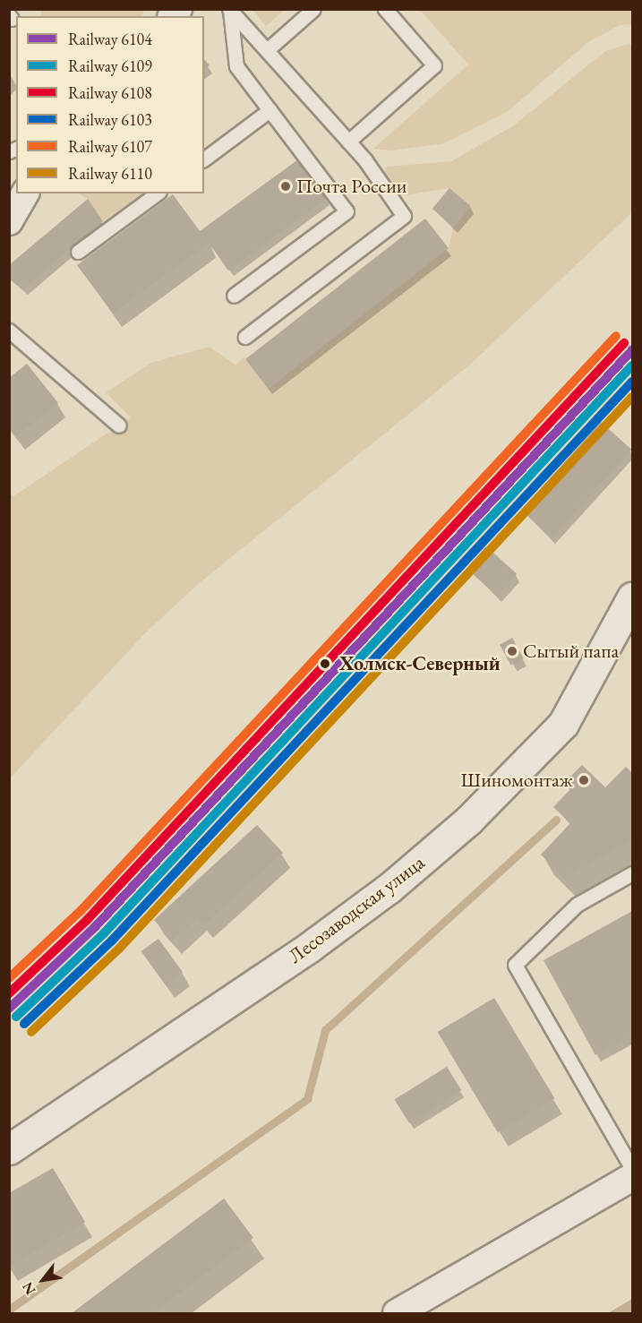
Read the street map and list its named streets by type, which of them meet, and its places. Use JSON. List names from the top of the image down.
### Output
{
  "streets": {
    "main road": ["Лесозаводская улица"]
  },
  "places": [
    "Почта России",
    "Сытый папа",
    "Холмск-Северный",
    "Шиномонтаж"
  ],
  "lines": [
    "rail line 6107",
    "rail line 6108",
    "rail line 6104",
    "rail line 6109",
    "rail line 6103",
    "rail line 6110"
  ],
  "legend": [
    "Railway 6104",
    "Railway 6109",
    "Railway 6108",
    "Railway 6103",
    "Railway 6107",
    "Railway 6110"
  ],
  "north": "bottom left"
}
